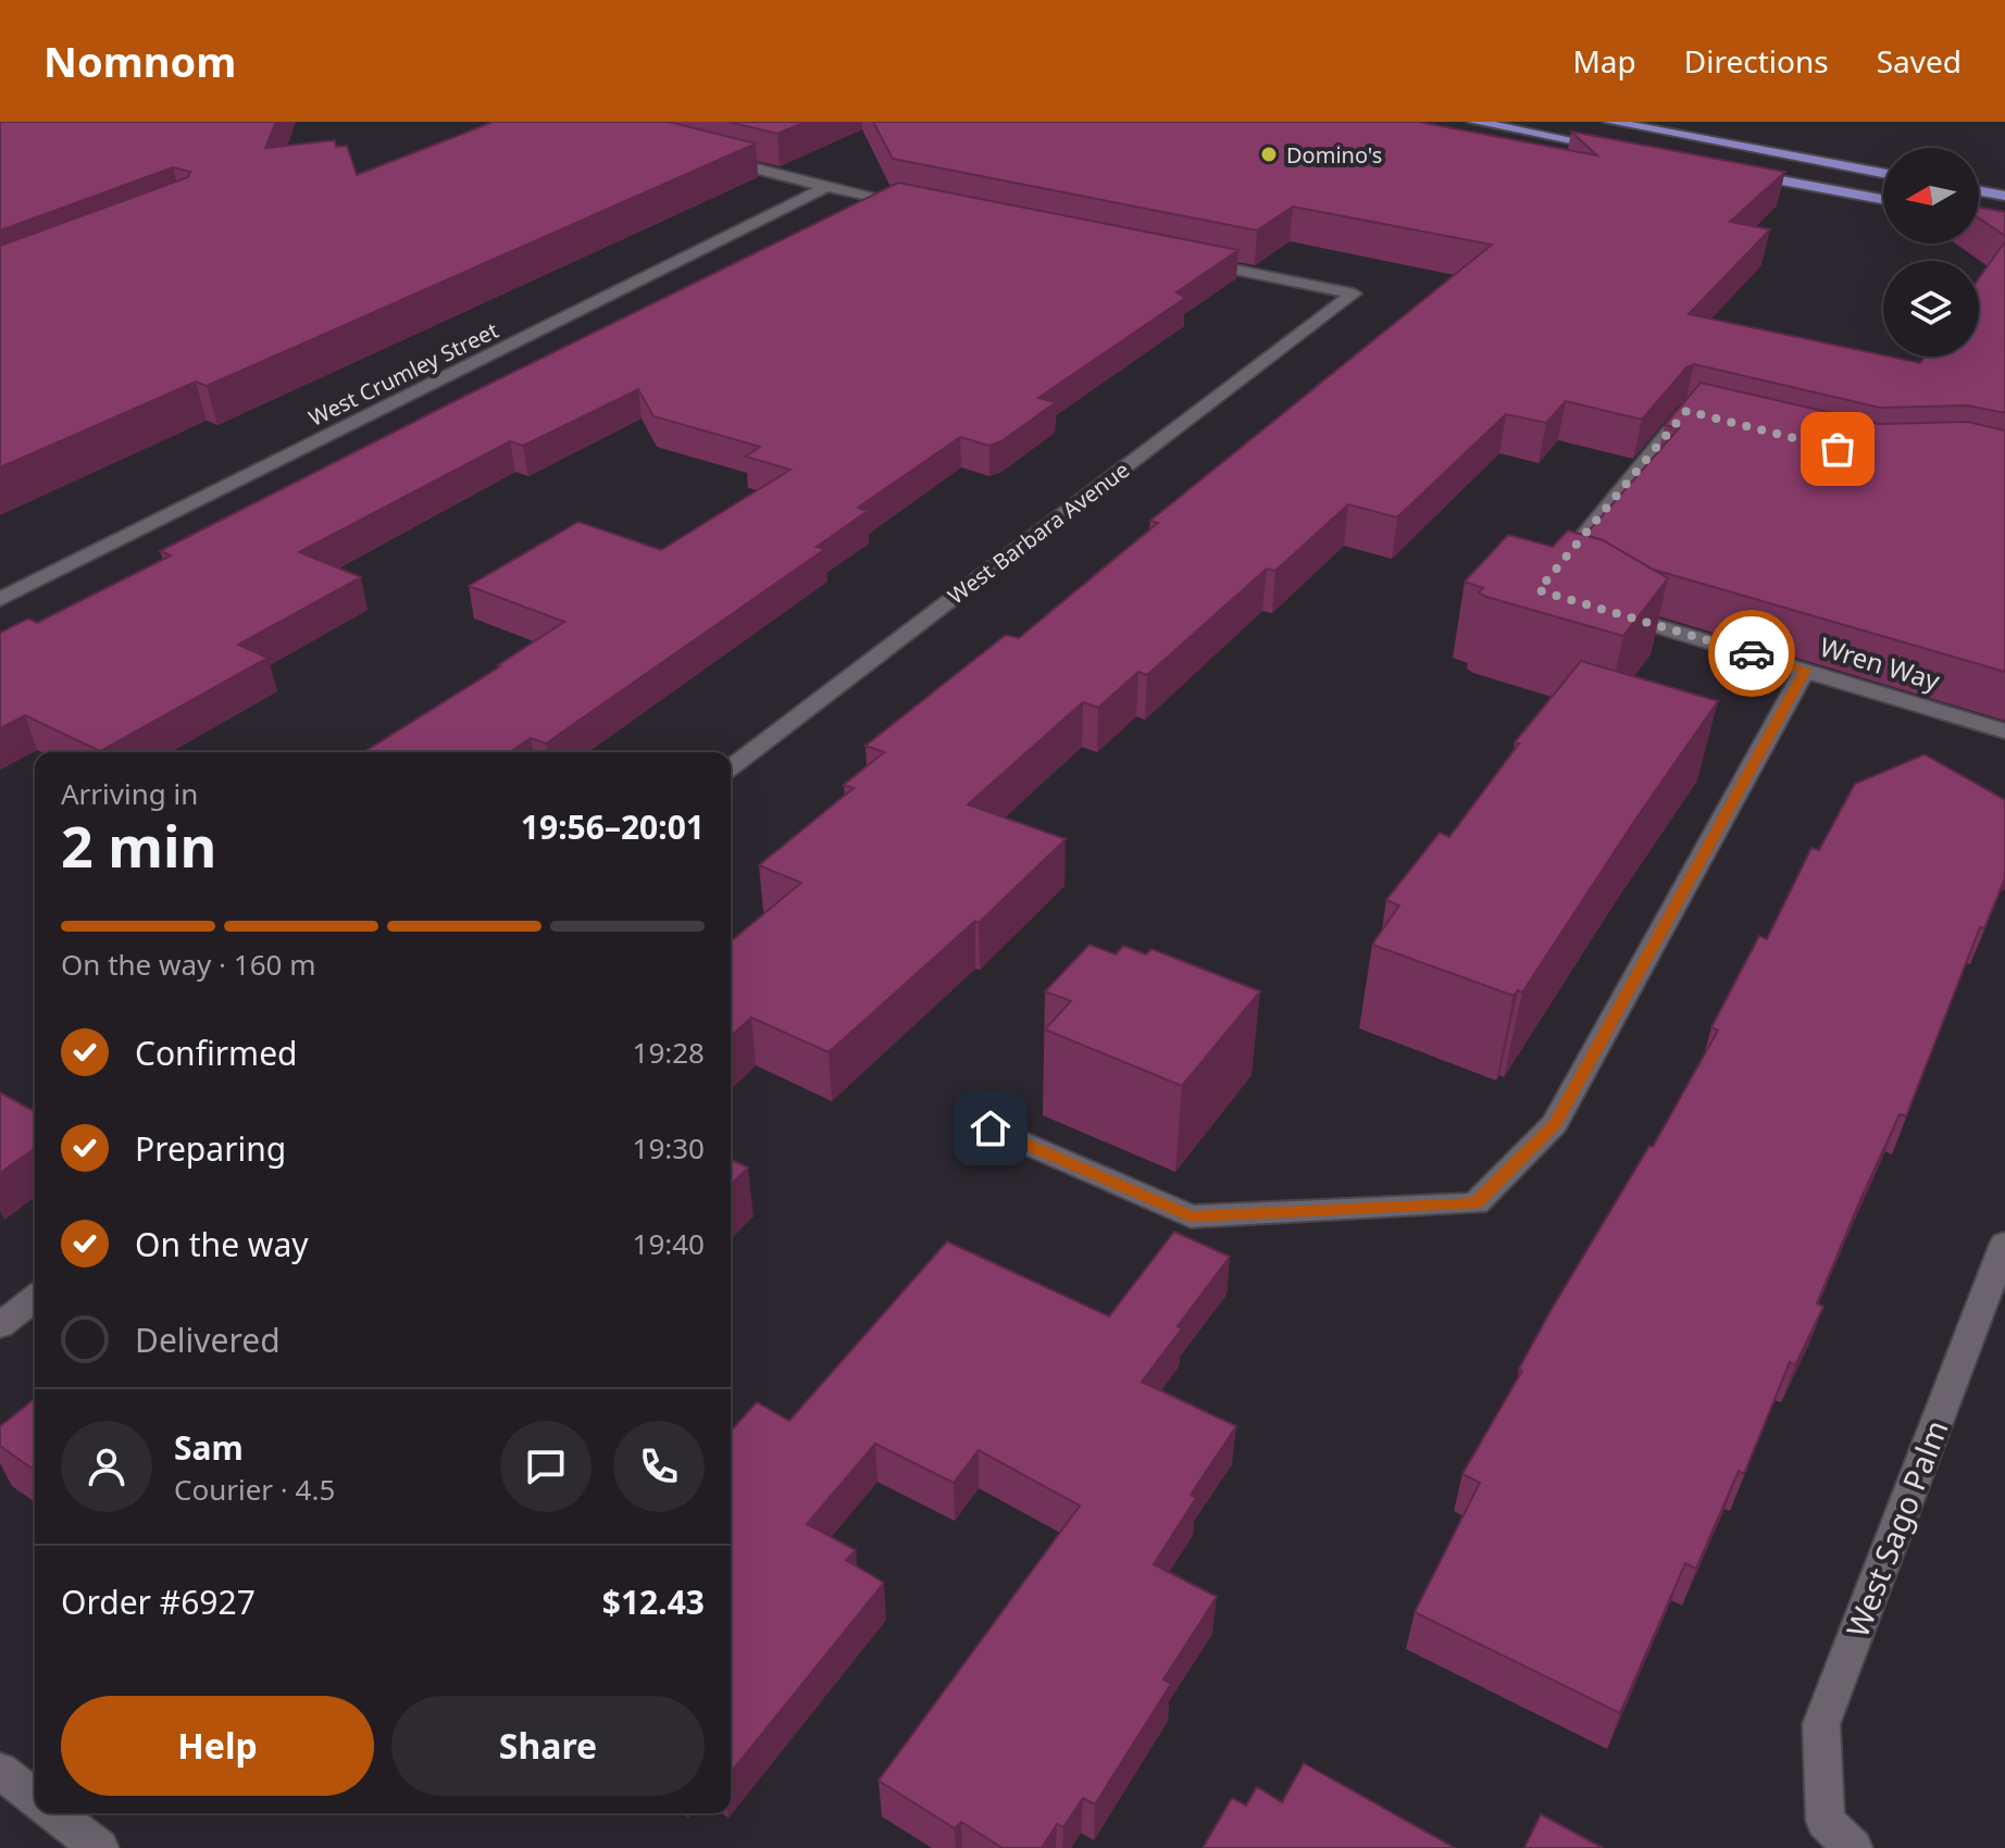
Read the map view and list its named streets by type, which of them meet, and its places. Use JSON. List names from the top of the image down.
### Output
{
  "streets": {
    "street": [
      "West Crumley Street",
      "West Barbara Avenue",
      "Wren Way",
      "West Sago Palm"
    ]
  },
  "places": ["Domino's"],
  "north": "left",
  "page": {
    "header": "Nomnom",
    "nav": ["Map", "Directions", "Saved"],
    "heading": ["2 min", "Arriving in", "19:56–20:01"],
    "panel": [
      "Sam",
      "Courier · 4.5",
      "Order #6927",
      "$12.43"
    ],
    "bar": "On the way · 160 m",
    "list": [
      ["Confirmed", "19:28"],
      ["Preparing", "19:30"],
      ["On the way", "19:40"],
      "Delivered"
    ],
    "buttons": ["Help", "Share"]
  }
}
